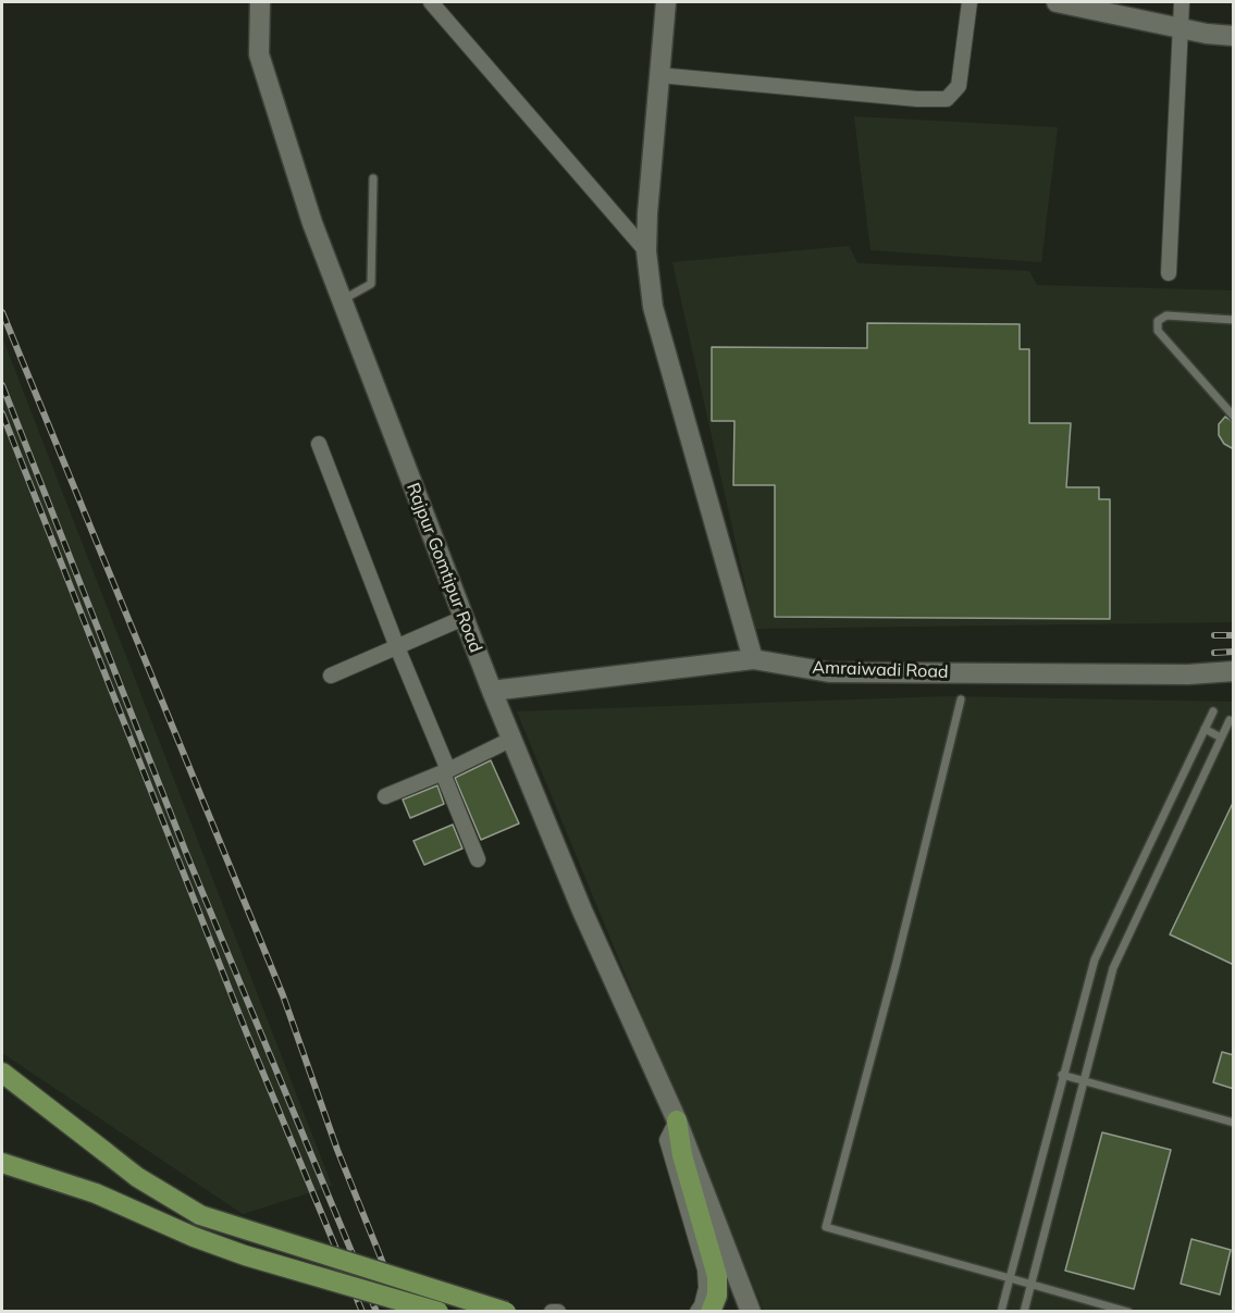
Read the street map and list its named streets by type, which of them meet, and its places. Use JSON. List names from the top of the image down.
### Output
{
  "streets": {
    "main road": ["Rajpur Gomtipur Road", "Amraiwadi Road"]
  },
  "crossings": [
    ["Rajpur Gomtipur Road", "Amraiwadi Road"]
  ]
}
